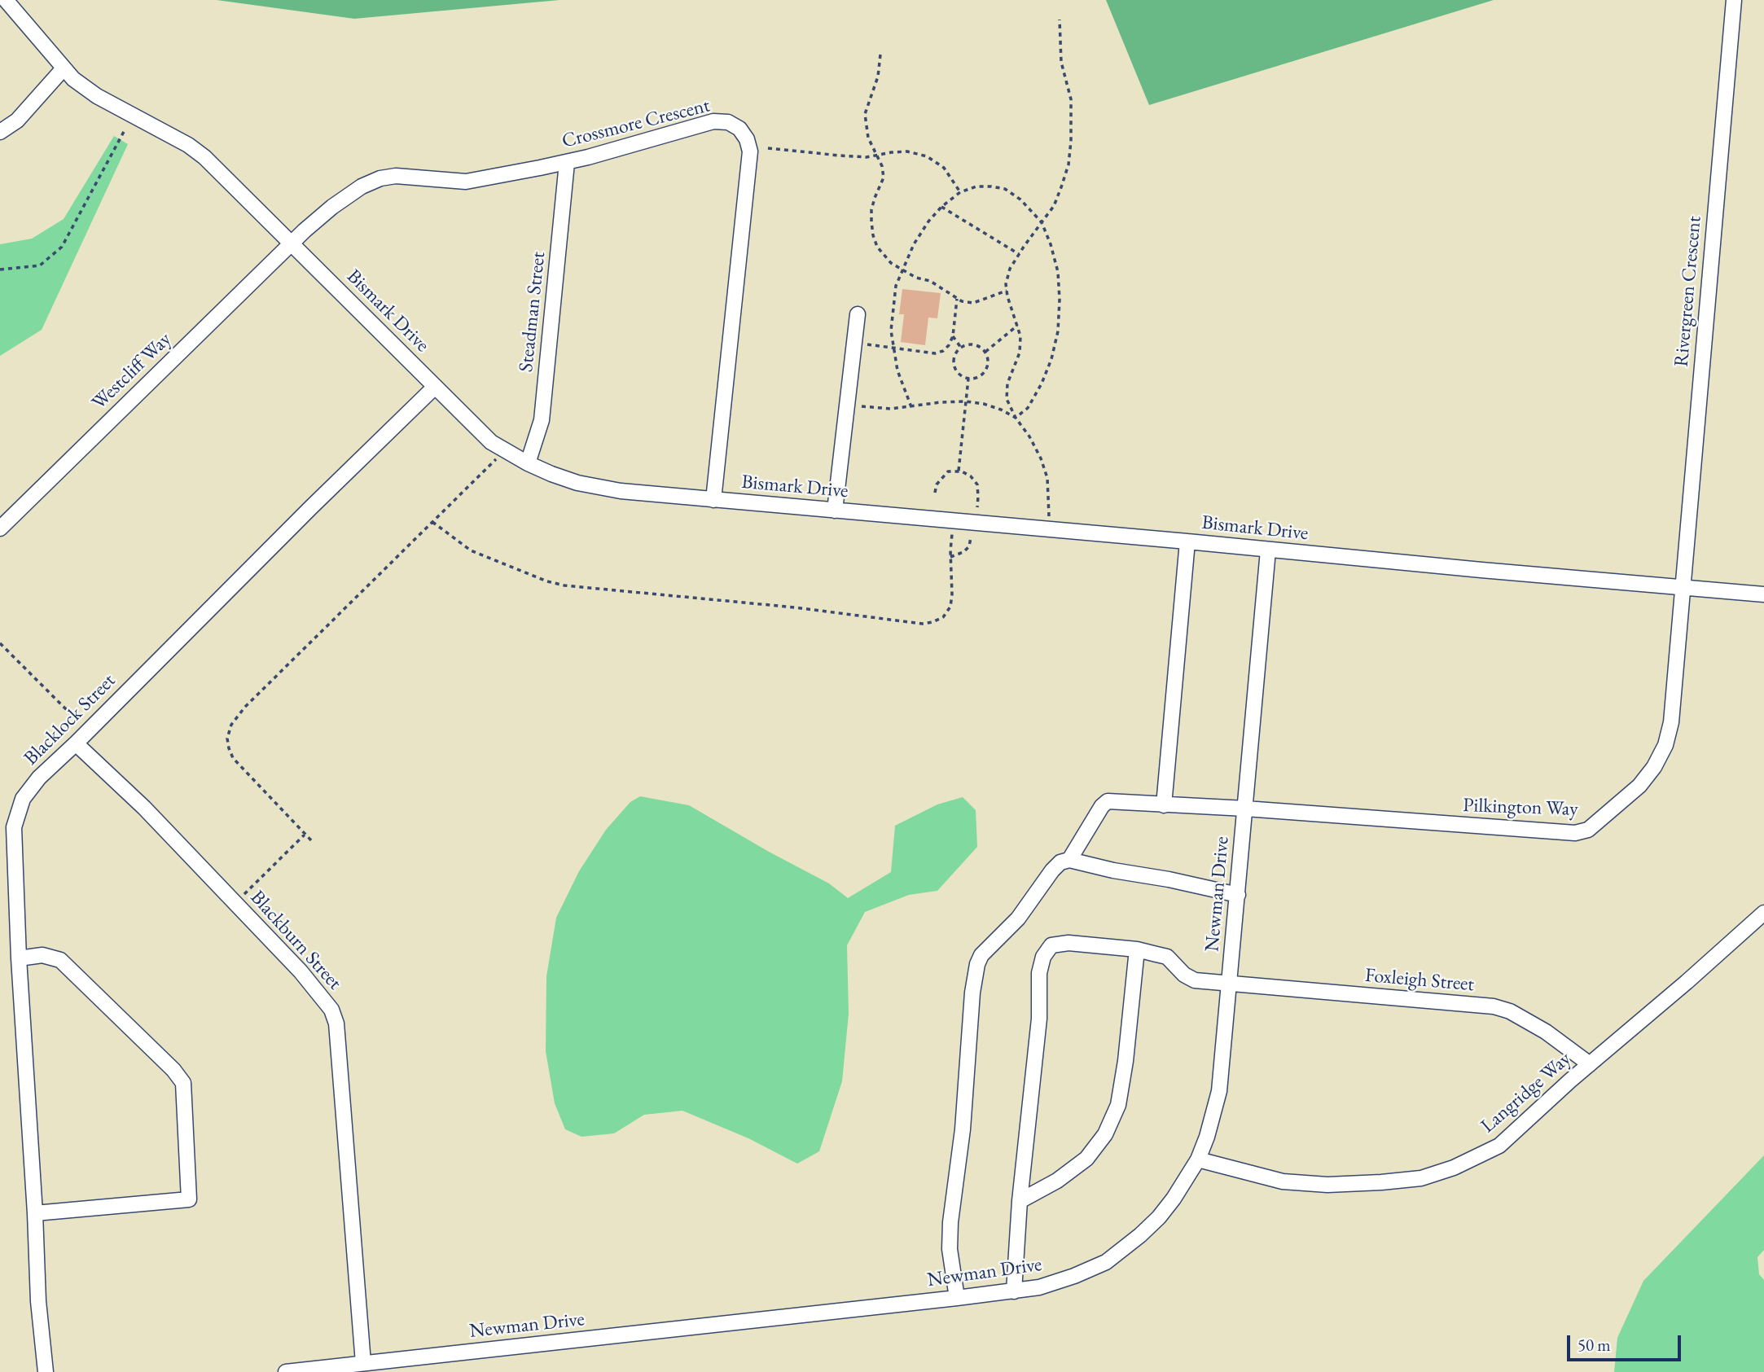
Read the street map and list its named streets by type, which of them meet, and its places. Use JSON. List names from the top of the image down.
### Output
{
  "streets": {
    "street": [
      "Crossmore Crescent",
      "Rivergreen Crescent",
      "Bismark Drive",
      "Steadman Street",
      "Westcliff Way",
      "Blacklock Street",
      "Pilkington Way",
      "Newman Drive",
      "Blackburn Street",
      "Foxleigh Street",
      "Langridge Way"
    ]
  },
  "crossings": [
    ["Crossmore Crescent", "Bismark Drive"],
    ["Crossmore Crescent", "Steadman Street"],
    ["Crossmore Crescent", "Westcliff Way"],
    ["Rivergreen Crescent", "Bismark Drive"],
    ["Rivergreen Crescent", "Pilkington Way"],
    ["Bismark Drive", "Steadman Street"],
    ["Bismark Drive", "Westcliff Way"],
    ["Bismark Drive", "Blacklock Street"],
    ["Bismark Drive", "Pilkington Way"],
    ["Bismark Drive", "Newman Drive"],
    ["Blacklock Street", "Blackburn Street"],
    ["Pilkington Way", "Newman Drive"],
    ["Newman Drive", "Blackburn Street"],
    ["Newman Drive", "Foxleigh Street"],
    ["Newman Drive", "Langridge Way"],
    ["Foxleigh Street", "Langridge Way"]
  ],
  "scale_bar": "50 m"
}
